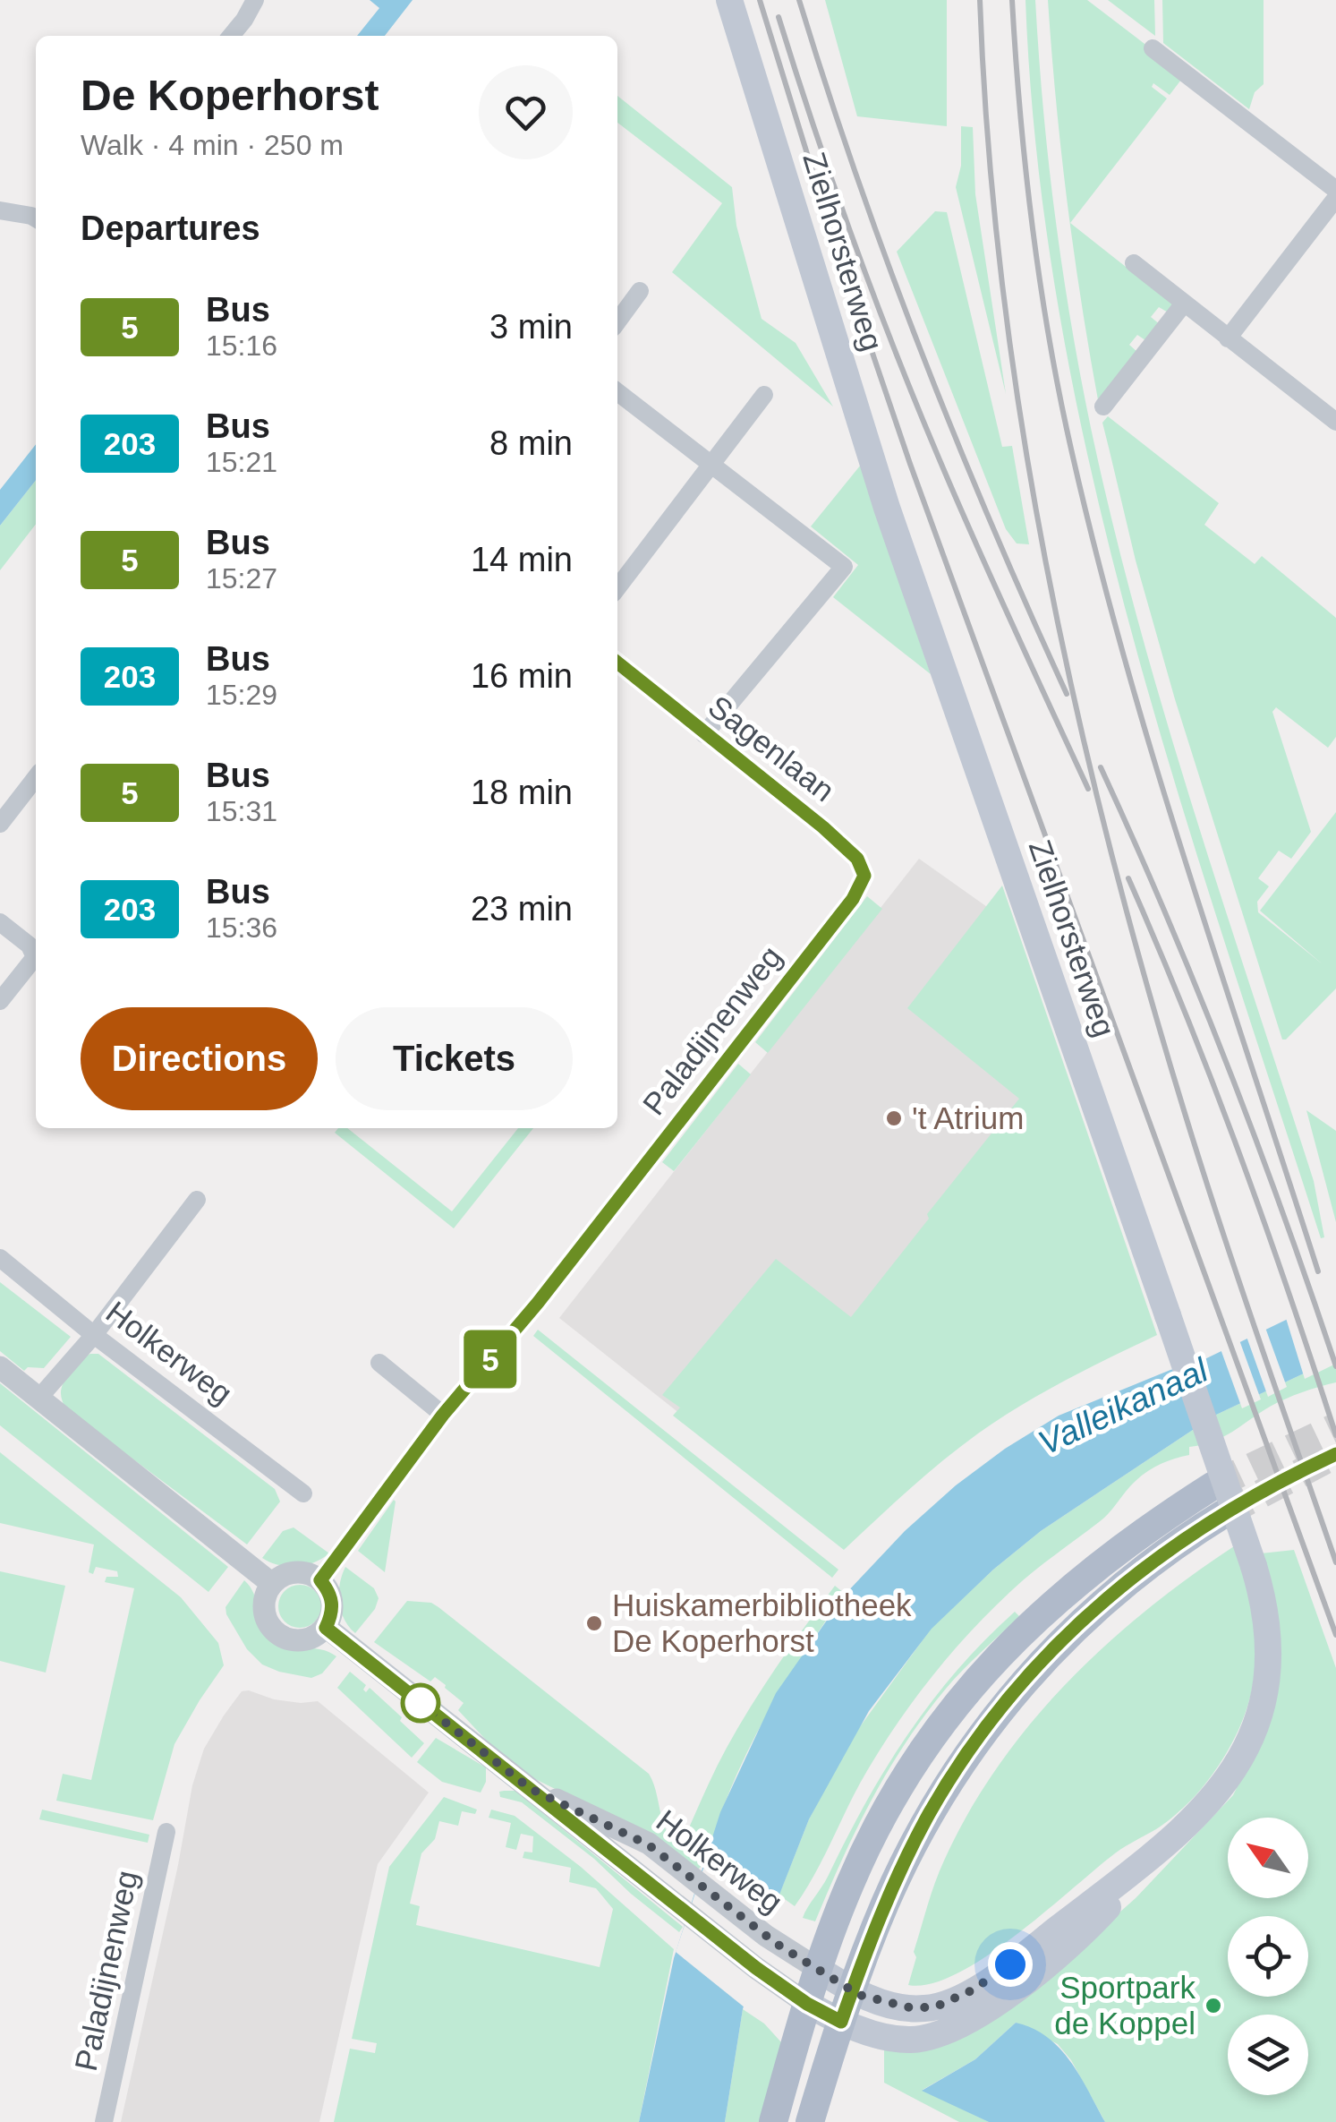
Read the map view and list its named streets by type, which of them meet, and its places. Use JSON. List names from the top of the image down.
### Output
{
  "streets": {
    "main road": ["Zielhorsterweg"],
    "street": ["Sagenlaan", "Paladijnenweg", "Holkerweg"]
  },
  "crossings": [
    ["Zielhorsterweg", "Holkerweg"],
    ["Sagenlaan", "Paladijnenweg"],
    ["Paladijnenweg", "Holkerweg"]
  ],
  "water": ["Valleikanaal"],
  "places": ["'t Atrium", "Huiskamerbibliotheek De Koperhorst", "Sportpark de Koppel"],
  "lines": ["bus line 5"],
  "north": "top left",
  "page": {
    "on_map": "5",
    "heading": [
      ["De Koperhorst", "Walk · 4 min · 250 m"],
      "Departures"
    ],
    "list": [
      {
        "mark": "5",
        "name": "Bus",
        "note": "15:16",
        "value": "3 min"
      },
      {
        "mark": "203",
        "name": "Bus",
        "note": "15:21",
        "value": "8 min"
      },
      {
        "mark": "5",
        "name": "Bus",
        "note": "15:27",
        "value": "14 min"
      },
      {
        "mark": "203",
        "name": "Bus",
        "note": "15:29",
        "value": "16 min"
      },
      {
        "mark": "5",
        "name": "Bus",
        "note": "15:31",
        "value": "18 min"
      },
      {
        "mark": "203",
        "name": "Bus",
        "note": "15:36",
        "value": "23 min"
      }
    ],
    "buttons": ["Directions", "Tickets"]
  }
}
